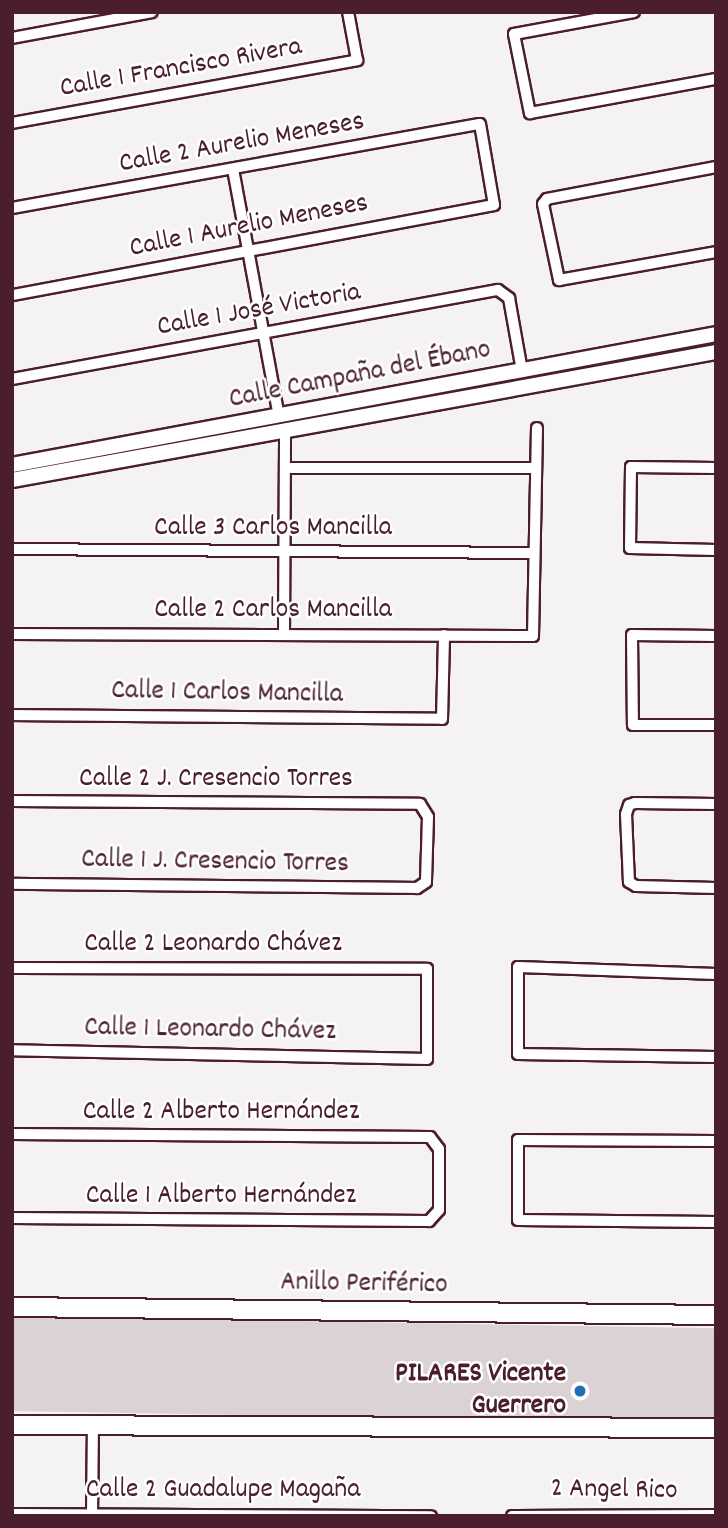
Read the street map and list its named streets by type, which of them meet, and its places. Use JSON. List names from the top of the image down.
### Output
{
  "streets": {
    "main road": ["Anillo Periférico"],
    "street": [
      "Calle 1 Francisco Rivera",
      "Calle 2 Aurelio Meneses",
      "Calle 1 Aurelio Meneses",
      "Calle 1 José Victoria",
      "Calle Campaña del Ébano",
      "Calle 3 Carlos Mancilla",
      "Calle 2 Carlos Mancilla",
      "Calle 1 Carlos Mancilla",
      "Calle 2 J. Cresencio Torres",
      "Calle 1 J. Cresencio Torres",
      "Calle 2 Leonardo Chávez",
      "Calle 1 Leonardo Chávez",
      "Calle 2 Alberto Hernández",
      "Calle 1 Alberto Hernández",
      "Calle 2 Guadalupe Magaña",
      "2 Angel Rico"
    ]
  },
  "crossings": [
    ["Calle 2 Aurelio Meneses", "Calle 1 Aurelio Meneses"],
    ["Calle 1 José Victoria", "Calle Campaña del Ébano"],
    ["Calle 3 Carlos Mancilla", "Calle 2 Carlos Mancilla"],
    ["Calle 2 Carlos Mancilla", "Calle 1 Carlos Mancilla"],
    ["Calle 2 J. Cresencio Torres", "Calle 1 J. Cresencio Torres"],
    ["Calle 2 Leonardo Chávez", "Calle 1 Leonardo Chávez"],
    ["Calle 2 Alberto Hernández", "Calle 1 Alberto Hernández"]
  ],
  "places": ["PILARES Vicente Guerrero"]
}
